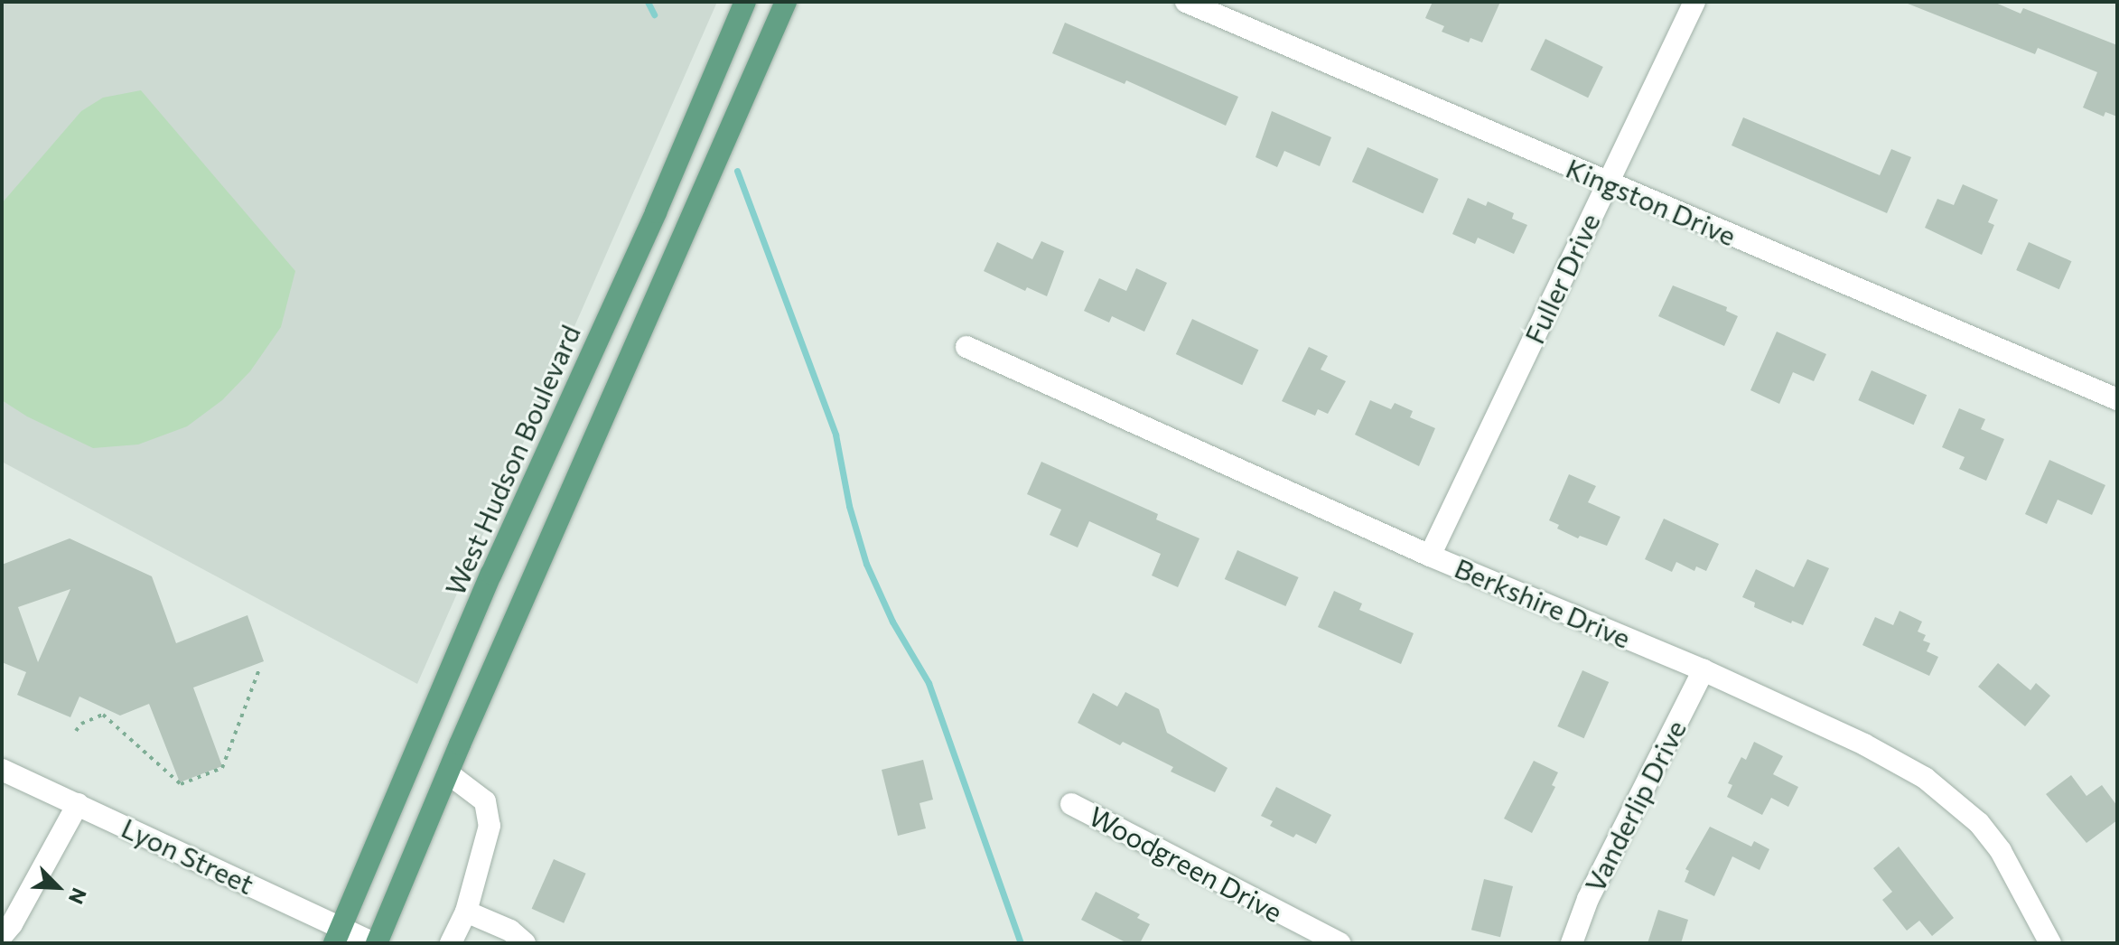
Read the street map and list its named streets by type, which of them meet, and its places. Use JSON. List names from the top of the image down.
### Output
{
  "streets": {
    "main road": ["West Hudson Boulevard"],
    "street": [
      "Kingston Drive",
      "Fuller Drive",
      "Berkshire Drive",
      "Vanderlip Drive",
      "Lyon Street",
      "Woodgreen Drive"
    ]
  },
  "crossings": [
    ["Kingston Drive", "Fuller Drive"],
    ["Fuller Drive", "Berkshire Drive"],
    ["West Hudson Boulevard", "Lyon Street"],
    ["Berkshire Drive", "Vanderlip Drive"]
  ],
  "north": "bottom right"
}
